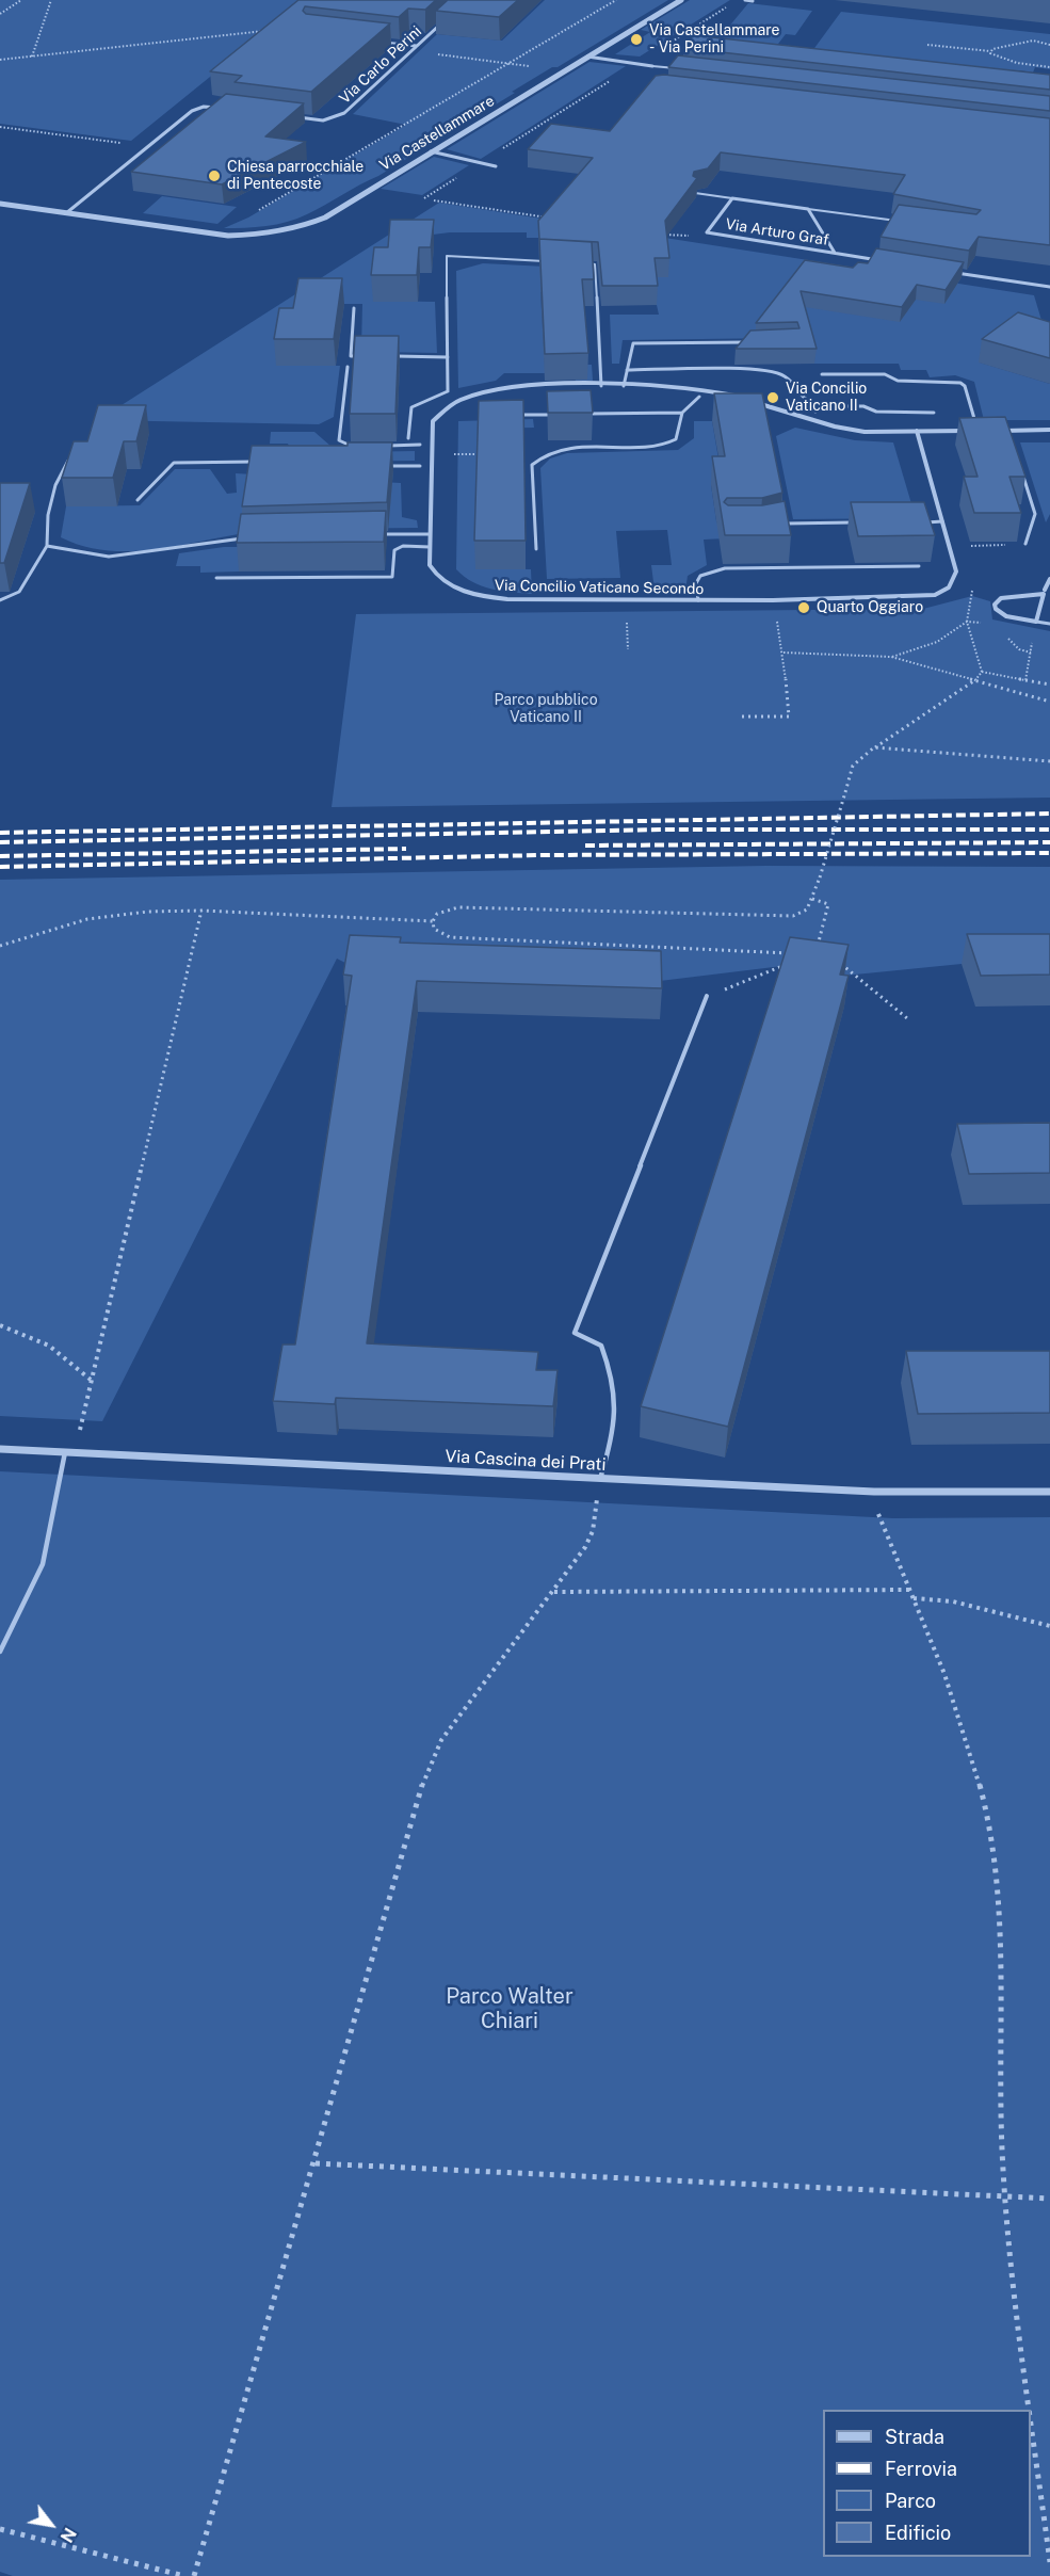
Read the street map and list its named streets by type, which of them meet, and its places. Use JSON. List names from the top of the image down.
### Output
{
  "streets": {
    "street": [
      "Via Carlo Perini",
      "Via Castellammare",
      "Via Arturo Graf",
      "Via Concilio Vaticano Secondo",
      "Via Cascina dei Prati"
    ]
  },
  "parks": ["Parco pubblico Vaticano II", "Parco Walter Chiari"],
  "places": [
    "Via Castellammare - Via Perini",
    "Chiesa parrocchiale di Pentecoste",
    "Via Concilio Vaticano II",
    "Quarto Oggiaro"
  ],
  "legend": [
    "Strada",
    "Ferrovia",
    "Parco",
    "Edificio"
  ],
  "north": "bottom right"
}
